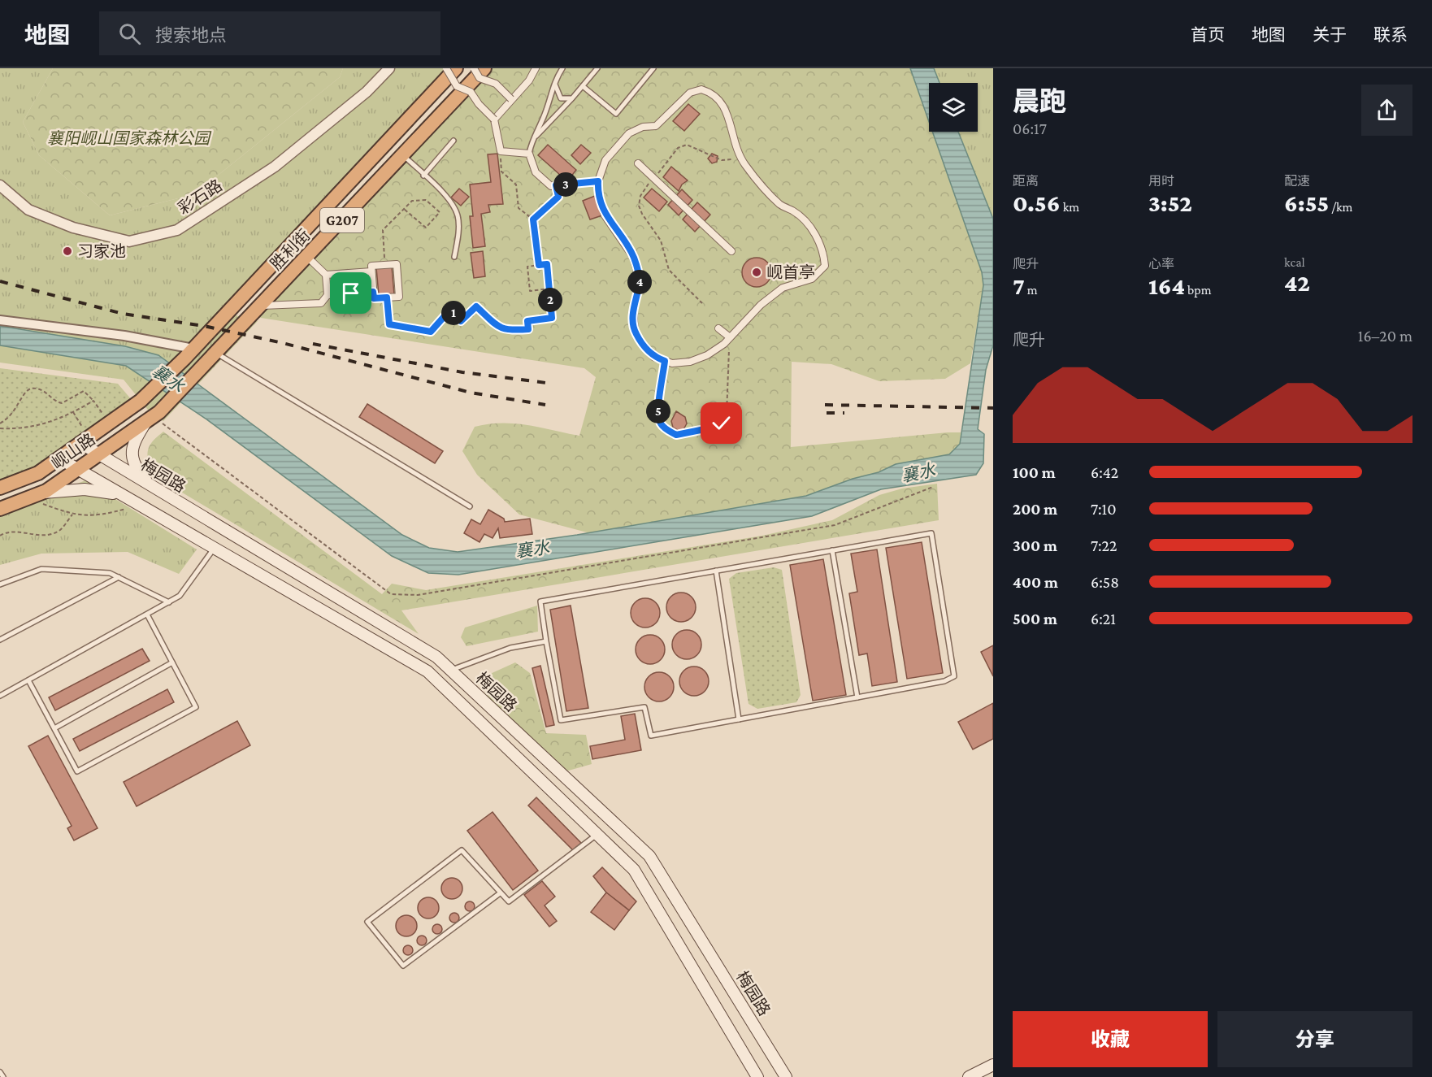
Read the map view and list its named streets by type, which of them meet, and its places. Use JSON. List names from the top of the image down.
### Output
{
  "streets": {
    "highway": ["G207", "胜利街", "岘山路"],
    "main road": ["梅园路"],
    "street": ["彩石路"]
  },
  "crossings": [
    ["胜利街", "岘山路"],
    ["岘山路", "梅园路"]
  ],
  "water": ["襄水"],
  "parks": ["襄阳岘山国家森林公园"],
  "places": ["习家池", "岘首亭"],
  "page": {
    "header": "地图",
    "search": "搜索地点",
    "nav": [
      "首页",
      "地图",
      "关于",
      "联系"
    ],
    "heading": ["晨跑", "06:17"],
    "stats": [
      ["距离", "0.56 km"],
      ["用时", "3:52"],
      ["配速", "6:55 /km"],
      ["爬升", "7 m"],
      ["心率", "164 bpm"],
      ["kcal", "42"]
    ],
    "pins": [
      "3",
      "4",
      "2",
      "1",
      "5"
    ],
    "chart": ["爬升", "16–20 m"],
    "list": [
      {
        "name": "100 m",
        "note": "6:42"
      },
      {
        "name": "200 m",
        "note": "7:10"
      },
      {
        "name": "300 m",
        "note": "7:22"
      },
      {
        "name": "400 m",
        "note": "6:58"
      },
      {
        "name": "500 m",
        "note": "6:21"
      }
    ],
    "buttons": ["收藏", "分享"]
  }
}
